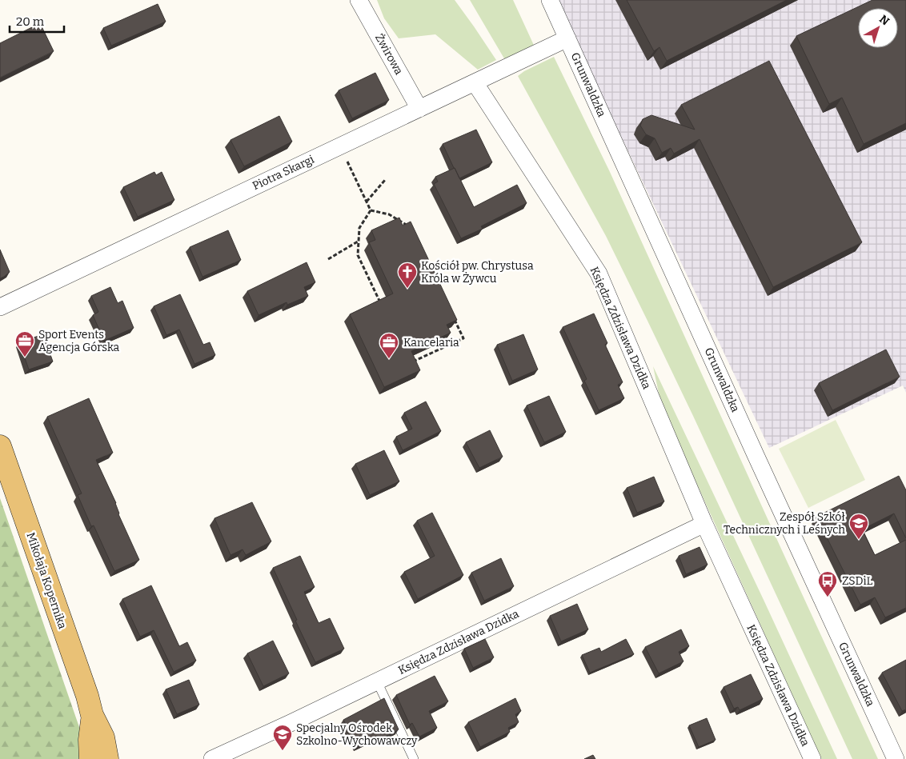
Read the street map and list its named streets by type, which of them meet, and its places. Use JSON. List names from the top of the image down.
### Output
{
  "streets": {
    "main road": ["Mikołaja Kopernika"],
    "street": [
      "Żwirowa",
      "Grunwaldzka",
      "Piotra Skargi",
      "Księdza Zdzisława Dzidka"
    ]
  },
  "crossings": [
    ["Żwirowa", "Piotra Skargi"],
    ["Grunwaldzka", "Piotra Skargi"],
    ["Piotra Skargi", "Księdza Zdzisława Dzidka"]
  ],
  "places": {
    "church": ["Kościół pw. Chrystusa Króla w Żywcu"],
    "office": ["Sport Events Agencja Górska", "Kancelaria"],
    "school or university": ["Zespół Szkół Technicznych i Leśnych", "Specjalny Ośrodek Szkolno-Wychowawczy"],
    "bus stop": ["ZSDiL"]
  },
  "scale_bar": "20 m",
  "north": "top right"
}
